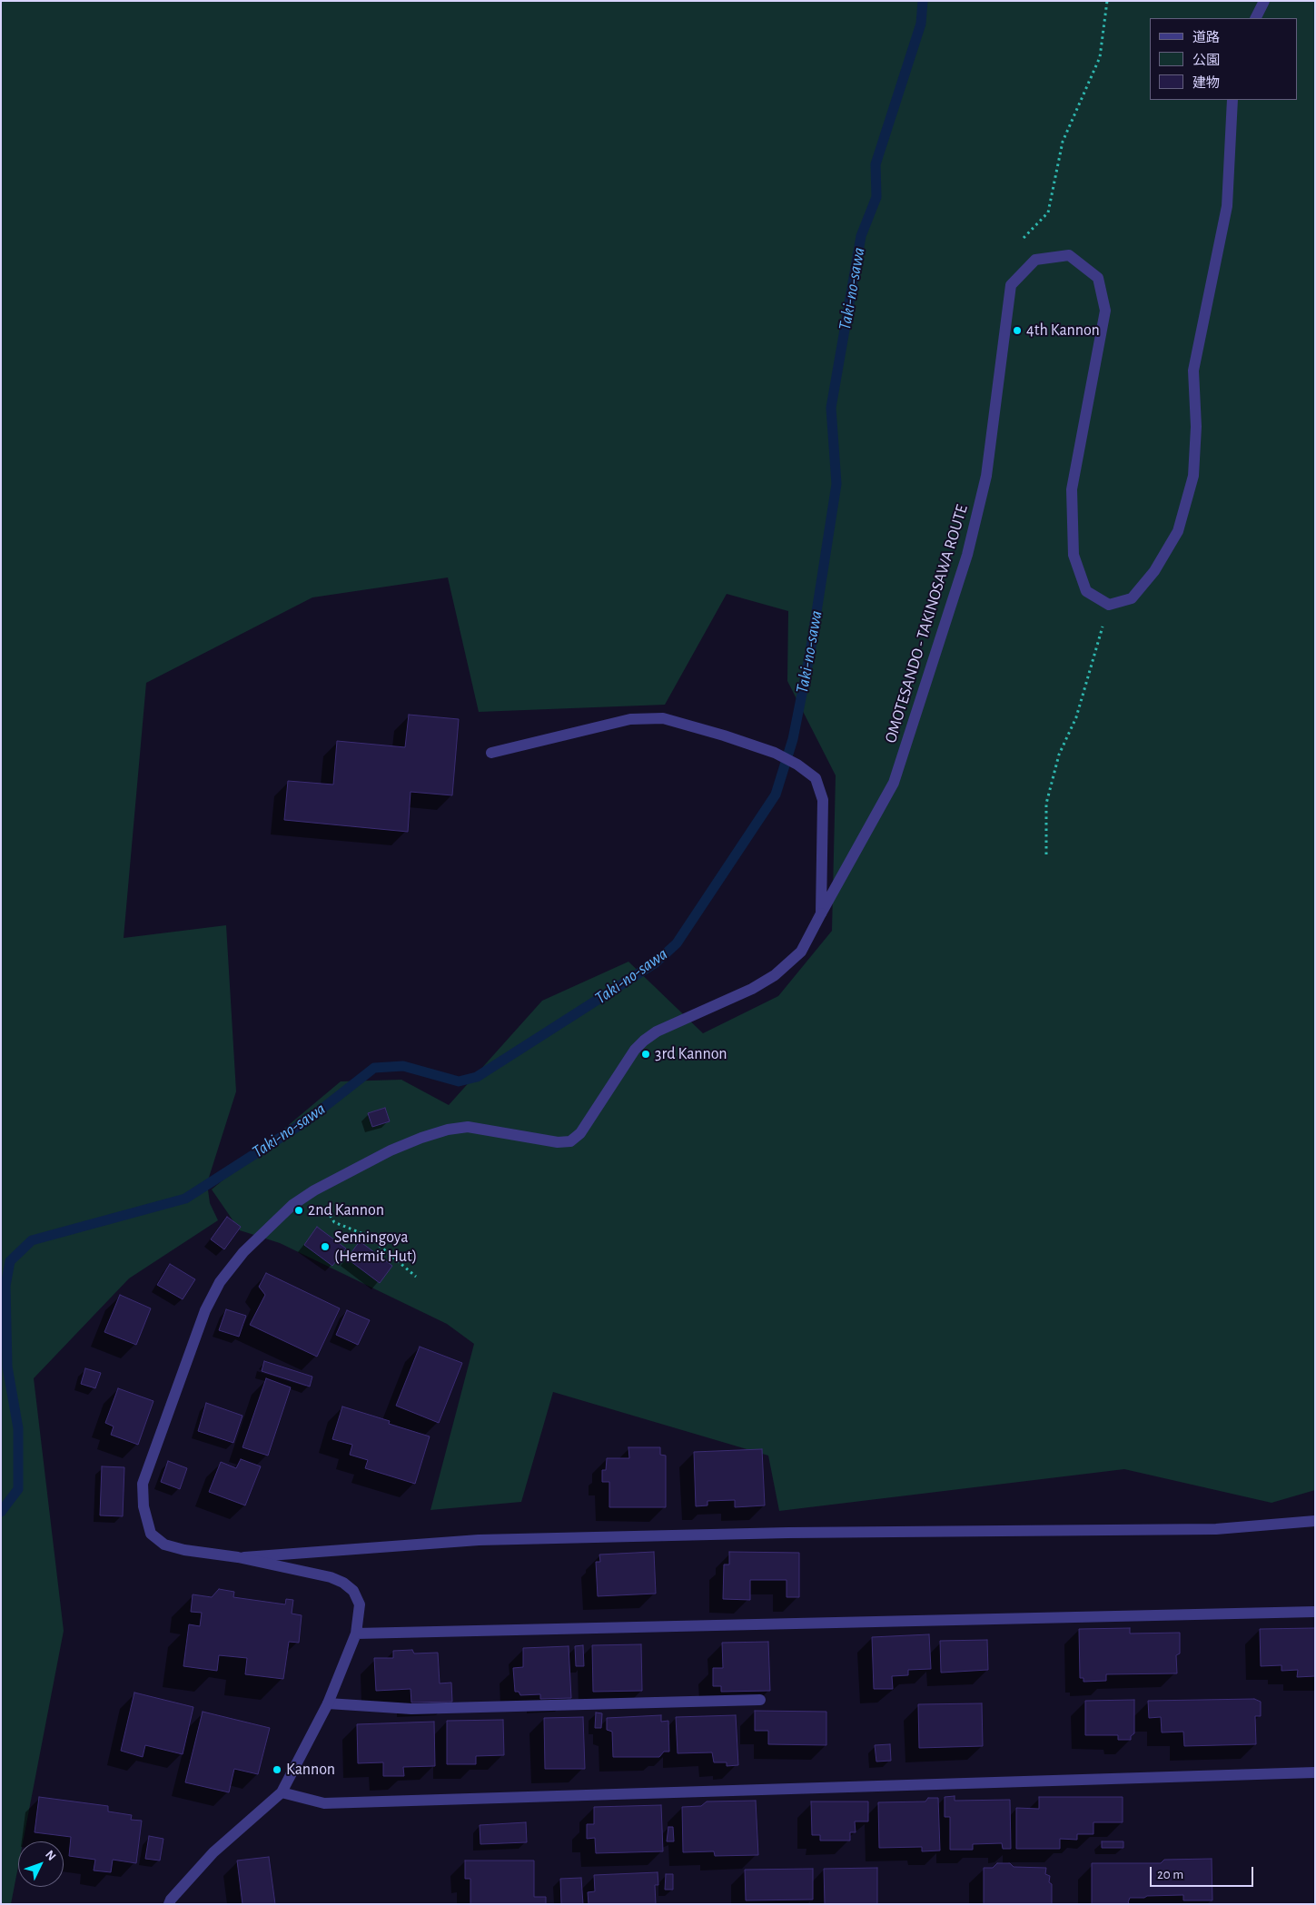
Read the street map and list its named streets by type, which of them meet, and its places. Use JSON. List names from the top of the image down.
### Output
{
  "streets": {
    "street": ["OMOTESANDO - TAKINOSAWA ROUTE"]
  },
  "water": ["Taki-no-sawa"],
  "places": [
    "4th Kannon",
    "3rd Kannon",
    "2nd Kannon",
    "Senningoya (Hermit Hut)",
    "Kannon"
  ],
  "legend": ["道路", "公園", "建物"],
  "scale_bar": "20 m",
  "north": "top right"
}
